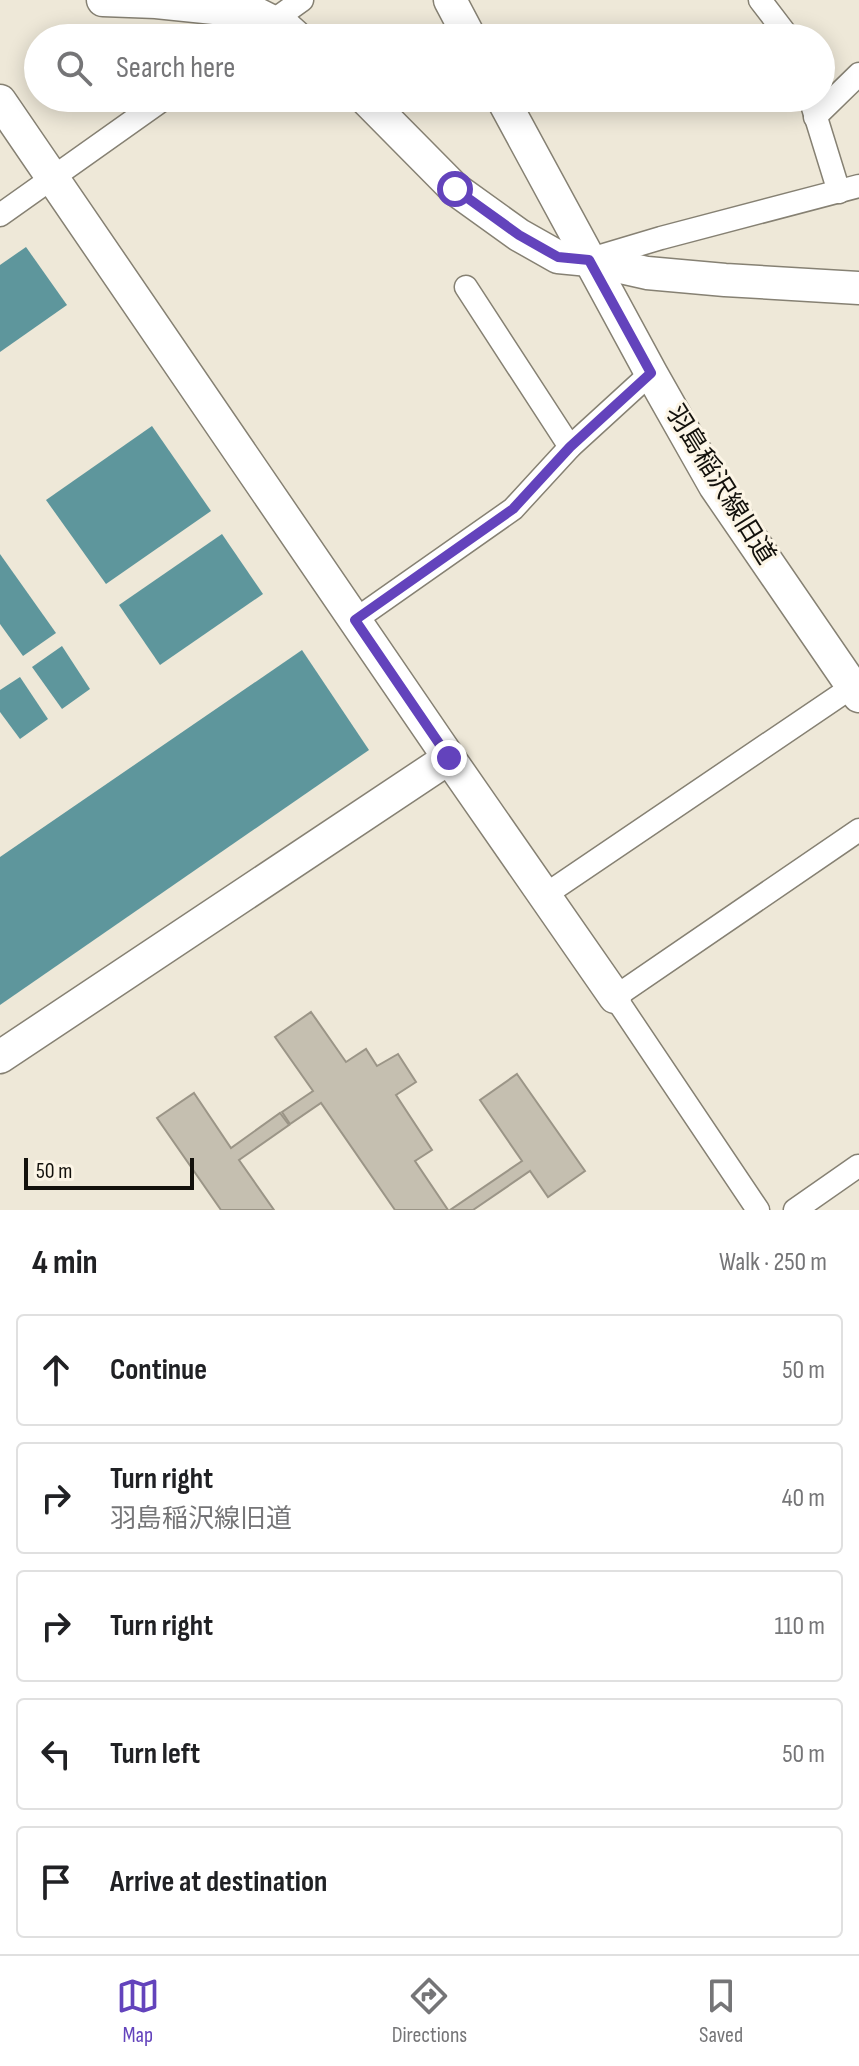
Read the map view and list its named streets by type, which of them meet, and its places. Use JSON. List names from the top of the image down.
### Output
{
  "streets": {
    "street": ["羽島稲沢線旧道"]
  },
  "scale_bar": "50 m",
  "page": {
    "search": "Search here",
    "scale": "50 m",
    "heading": ["4 min", "Walk · 250 m"],
    "list": [
      ["Continue", "50 m"],
      ["Turn right", "羽島稲沢線旧道", "40 m"],
      ["Turn right", "110 m"],
      ["Turn left", "50 m"],
      "Arrive at destination"
    ],
    "nav": ["Map", "Directions", "Saved"]
  }
}
